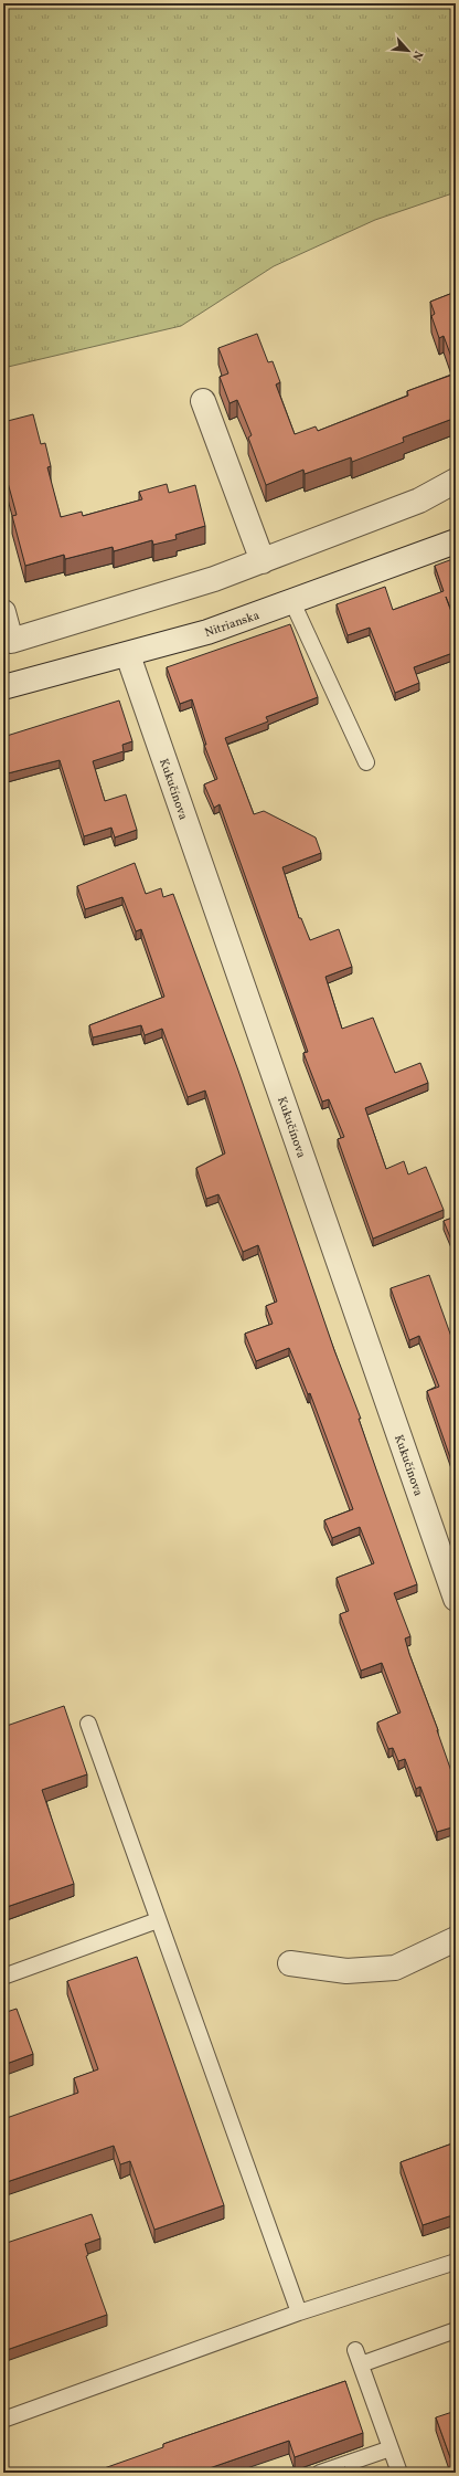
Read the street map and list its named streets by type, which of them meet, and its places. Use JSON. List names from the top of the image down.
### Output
{
  "streets": {
    "street": ["Nitrianska", "Kukučínova"]
  },
  "crossings": [
    ["Nitrianska", "Kukučínova"]
  ],
  "north": "bottom right"
}
